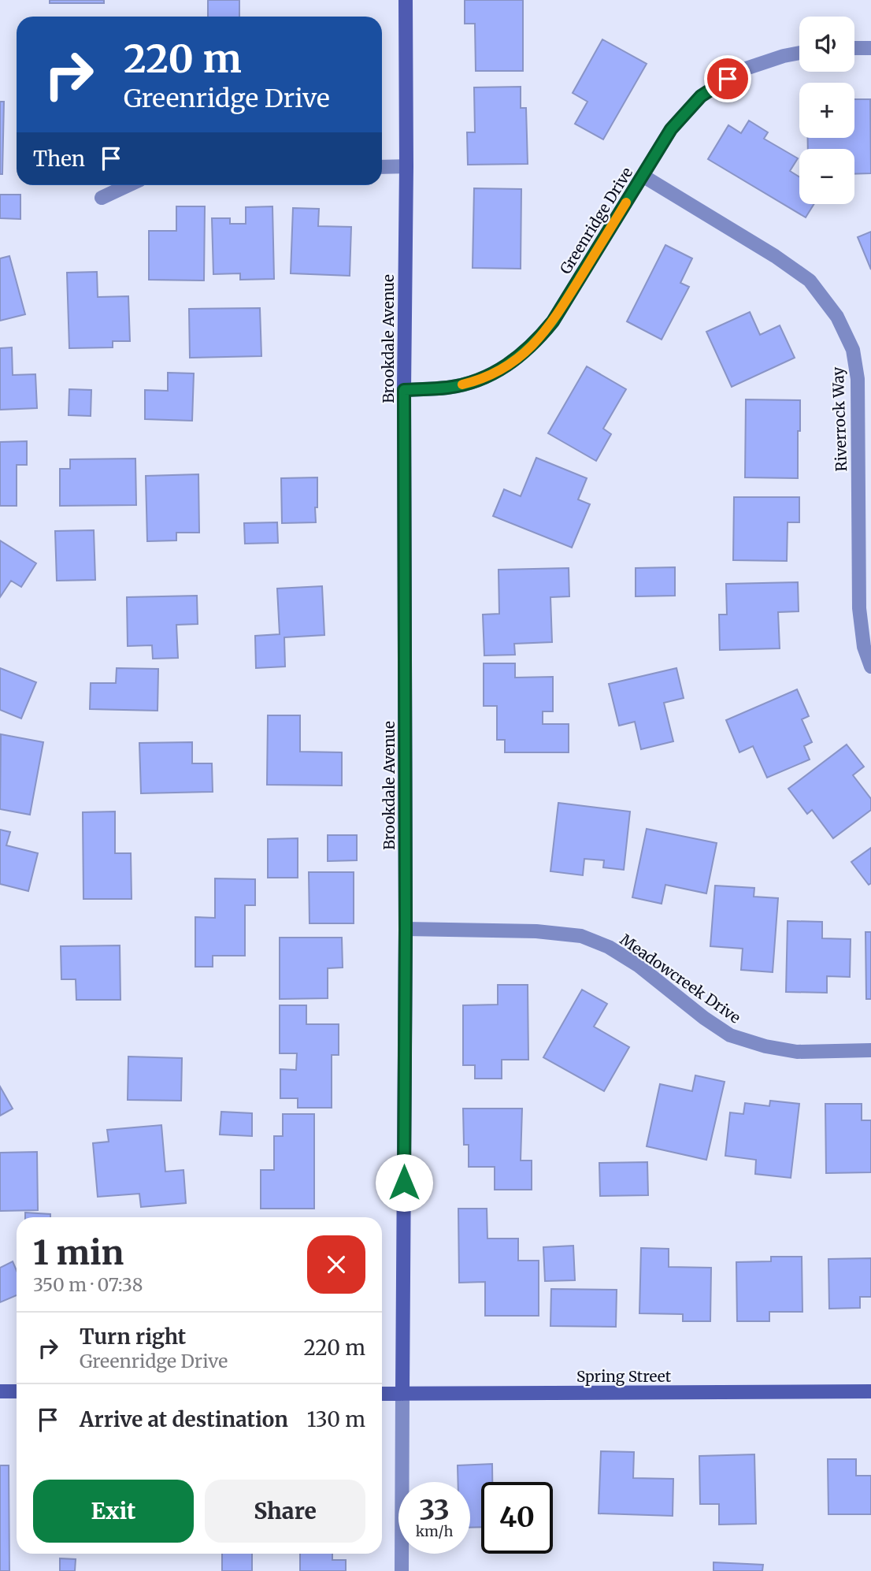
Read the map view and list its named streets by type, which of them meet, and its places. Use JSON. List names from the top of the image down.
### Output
{
  "streets": {
    "street": [
      "Greenridge Drive",
      "Brookdale Avenue",
      "Riverrock Way",
      "Meadowcreek Drive",
      "Spring Street"
    ]
  },
  "crossings": [
    ["Greenridge Drive", "Brookdale Avenue"],
    ["Greenridge Drive", "Riverrock Way"],
    ["Brookdale Avenue", "Meadowcreek Drive"],
    ["Brookdale Avenue", "Spring Street"]
  ],
  "page": {
    "map_buttons": ["+", "−"],
    "turn": ["220 m", "Greenridge Drive"],
    "then": "Then",
    "heading": ["1 min", "350 m · 07:38"],
    "list": [
      {
        "name": "Turn right",
        "note": "Greenridge Drive",
        "value": "220 m"
      },
      {
        "name": "Arrive at destination",
        "value": "130 m"
      }
    ],
    "buttons": ["Exit", "Share"],
    "speed": "33 km/h",
    "limit": "40"
  }
}
